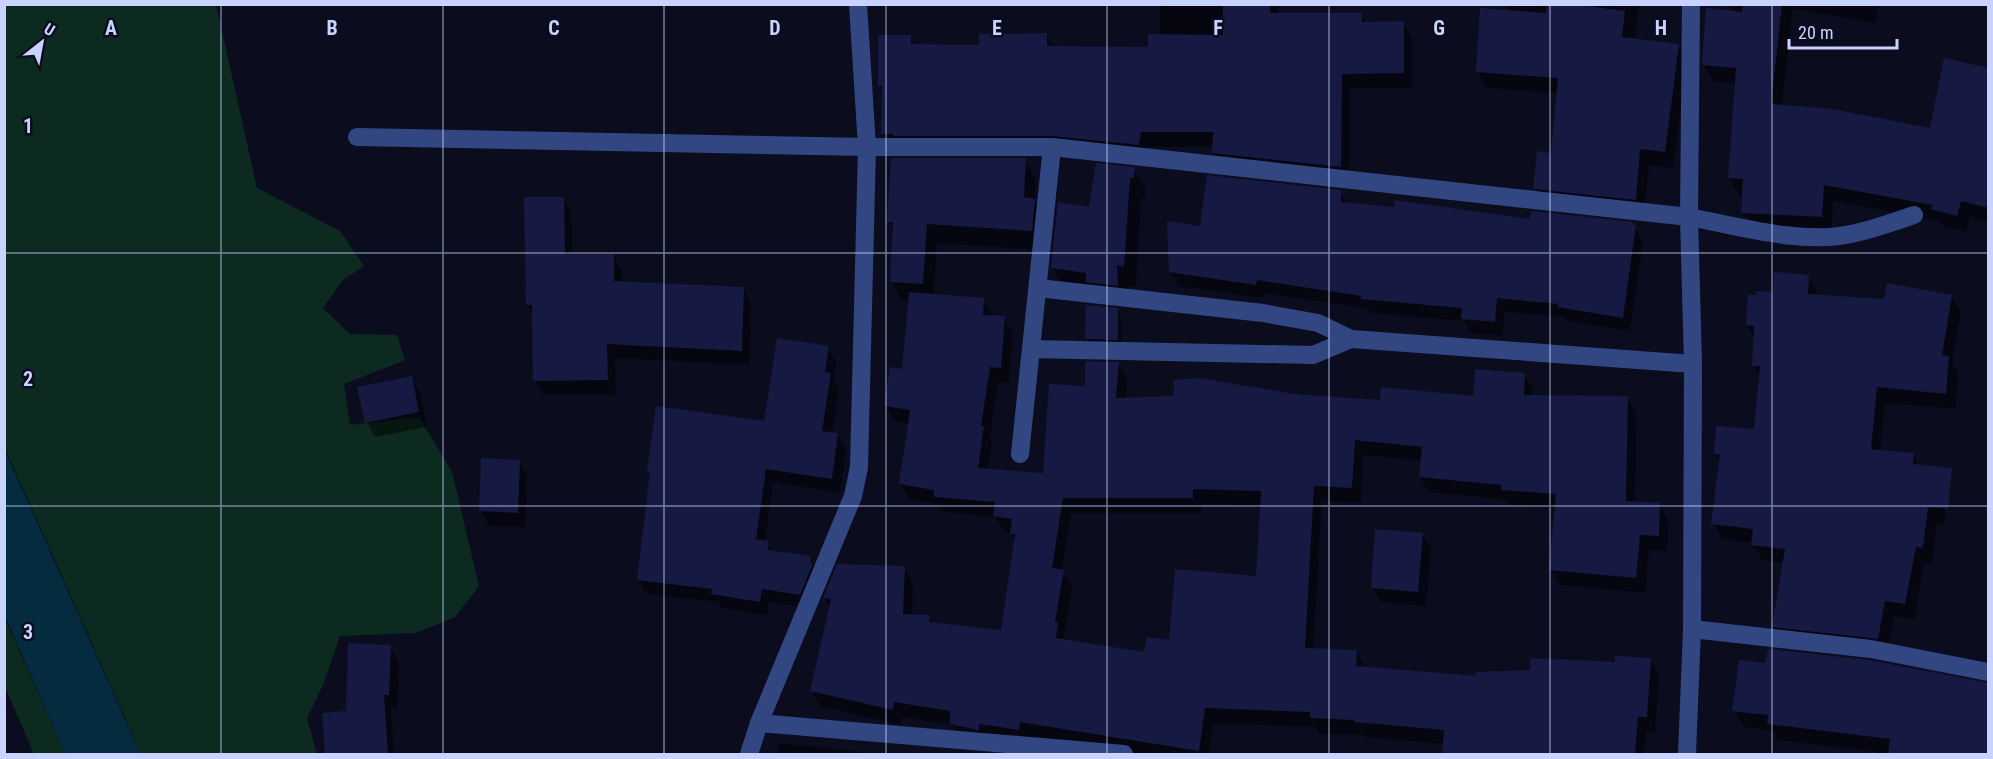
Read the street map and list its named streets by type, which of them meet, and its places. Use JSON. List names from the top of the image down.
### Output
{
  "scale_bar": "20 m",
  "north": "top right",
  "grid": {
    "columns": [
      "A",
      "B",
      "C",
      "D",
      "E",
      "F",
      "G",
      "H"
    ],
    "rows": ["1", "2", "3"]
  }
}
